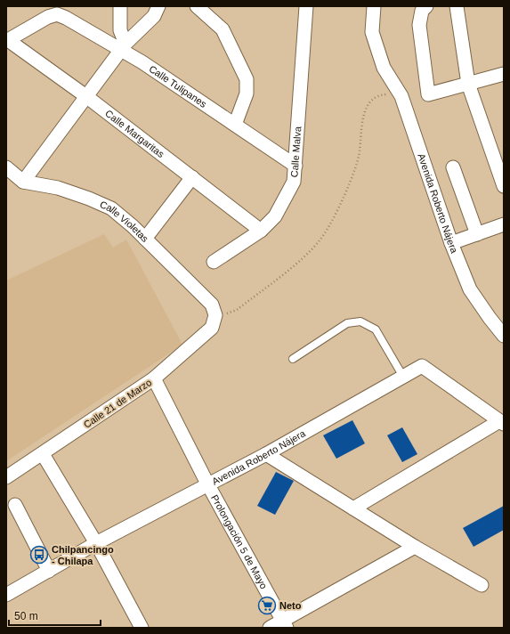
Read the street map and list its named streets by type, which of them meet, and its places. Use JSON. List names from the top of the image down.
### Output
{
  "streets": {
    "street": [
      "Calle Tulipanes",
      "Calle Margaritas",
      "Calle Malva",
      "Avenida Roberto Nájera",
      "Calle Violetas",
      "Calle 21 de Marzo",
      "Prolongación 5 de Mayo"
    ]
  },
  "crossings": [
    ["Calle Tulipanes", "Calle Margaritas"],
    ["Calle Tulipanes", "Calle Malva"],
    ["Calle Margaritas", "Calle Malva"],
    ["Avenida Roberto Nájera", "Prolongación 5 de Mayo"],
    ["Calle Violetas", "Calle 21 de Marzo"],
    ["Calle 21 de Marzo", "Prolongación 5 de Mayo"]
  ],
  "places": {
    "bus stop": ["Chilpancingo - Chilapa"],
    "supermarket": ["Neto"]
  },
  "scale_bar": "50 m"
}
